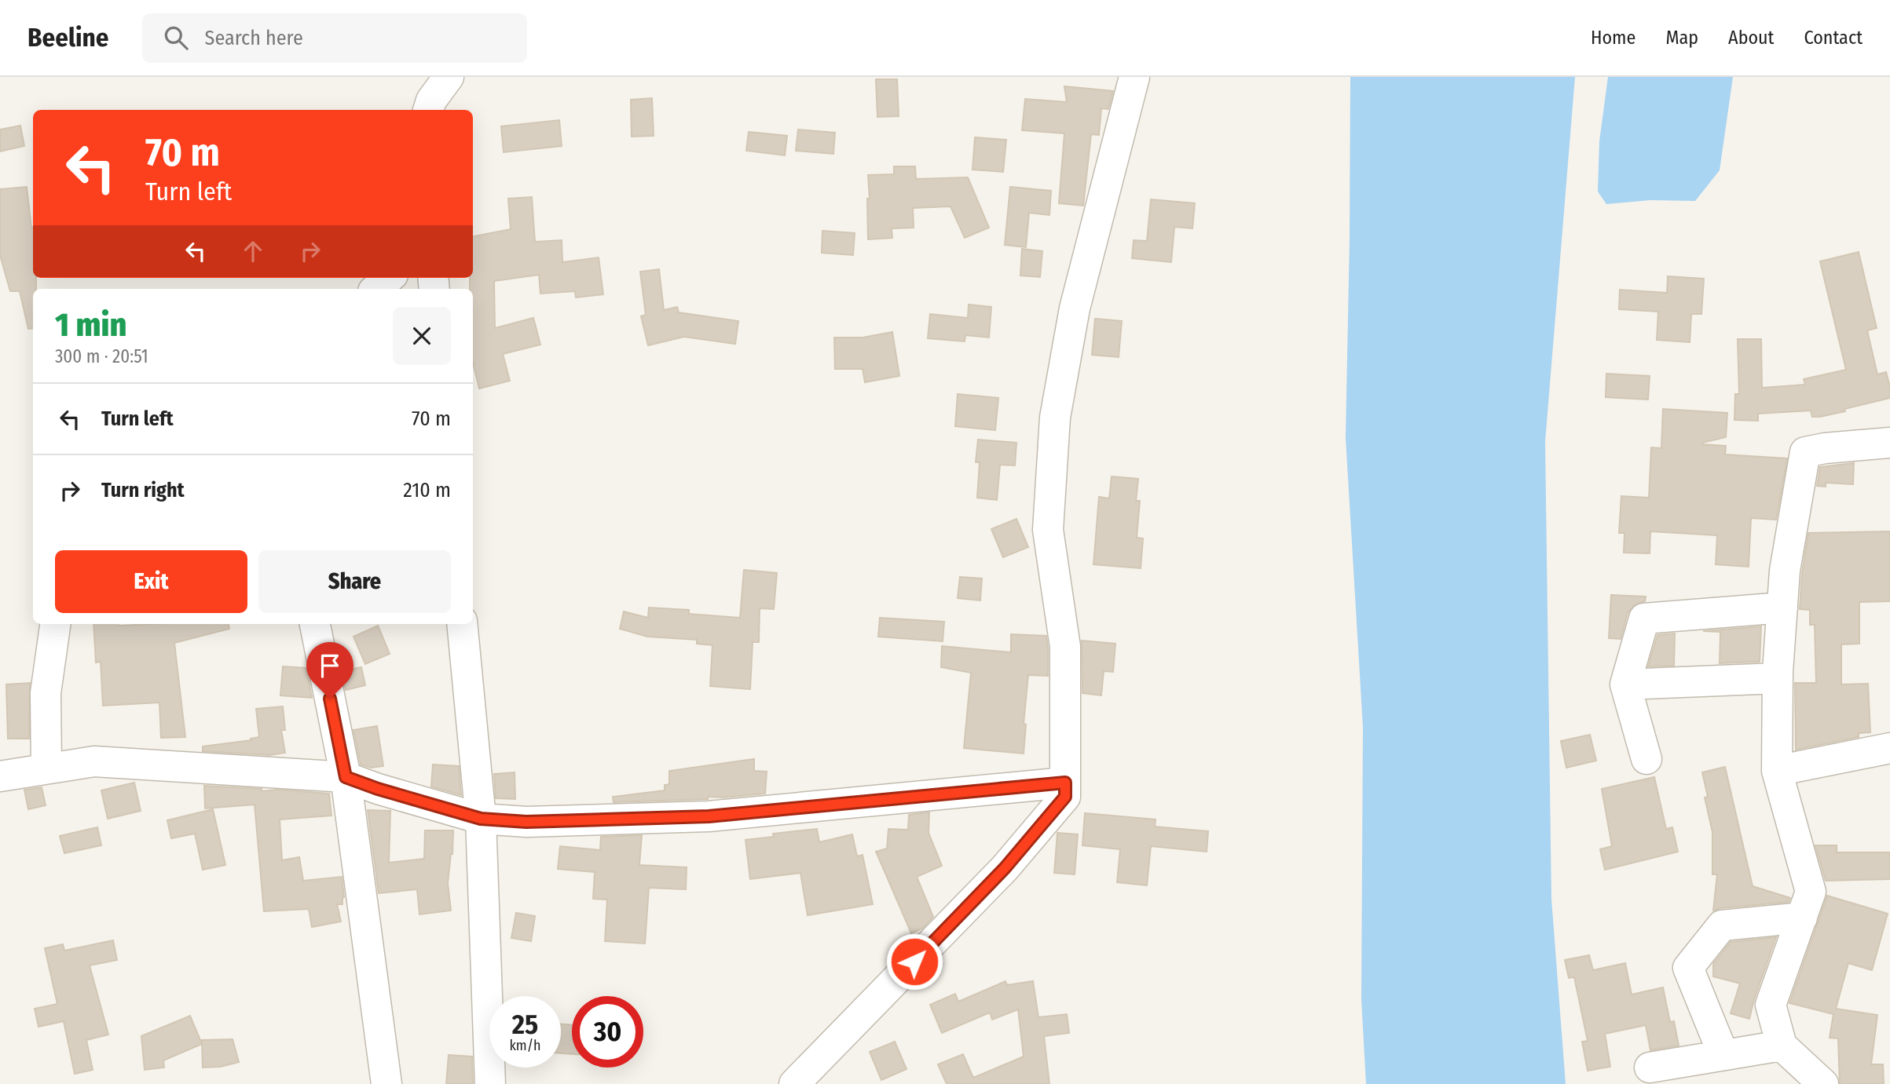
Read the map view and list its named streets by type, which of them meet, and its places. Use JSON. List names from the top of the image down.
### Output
{
  "page": {
    "header": "Beeline",
    "search": "Search here",
    "nav": [
      "Home",
      "Map",
      "About",
      "Contact"
    ],
    "turn": ["70 m", "Turn left"],
    "heading": ["1 min", "300 m · 20:51"],
    "list": [
      {
        "name": "Turn left",
        "value": "70 m"
      },
      {
        "name": "Turn right",
        "value": "210 m"
      }
    ],
    "buttons": ["Exit", "Share"],
    "speed": "25 km/h",
    "limit": "30"
  }
}
